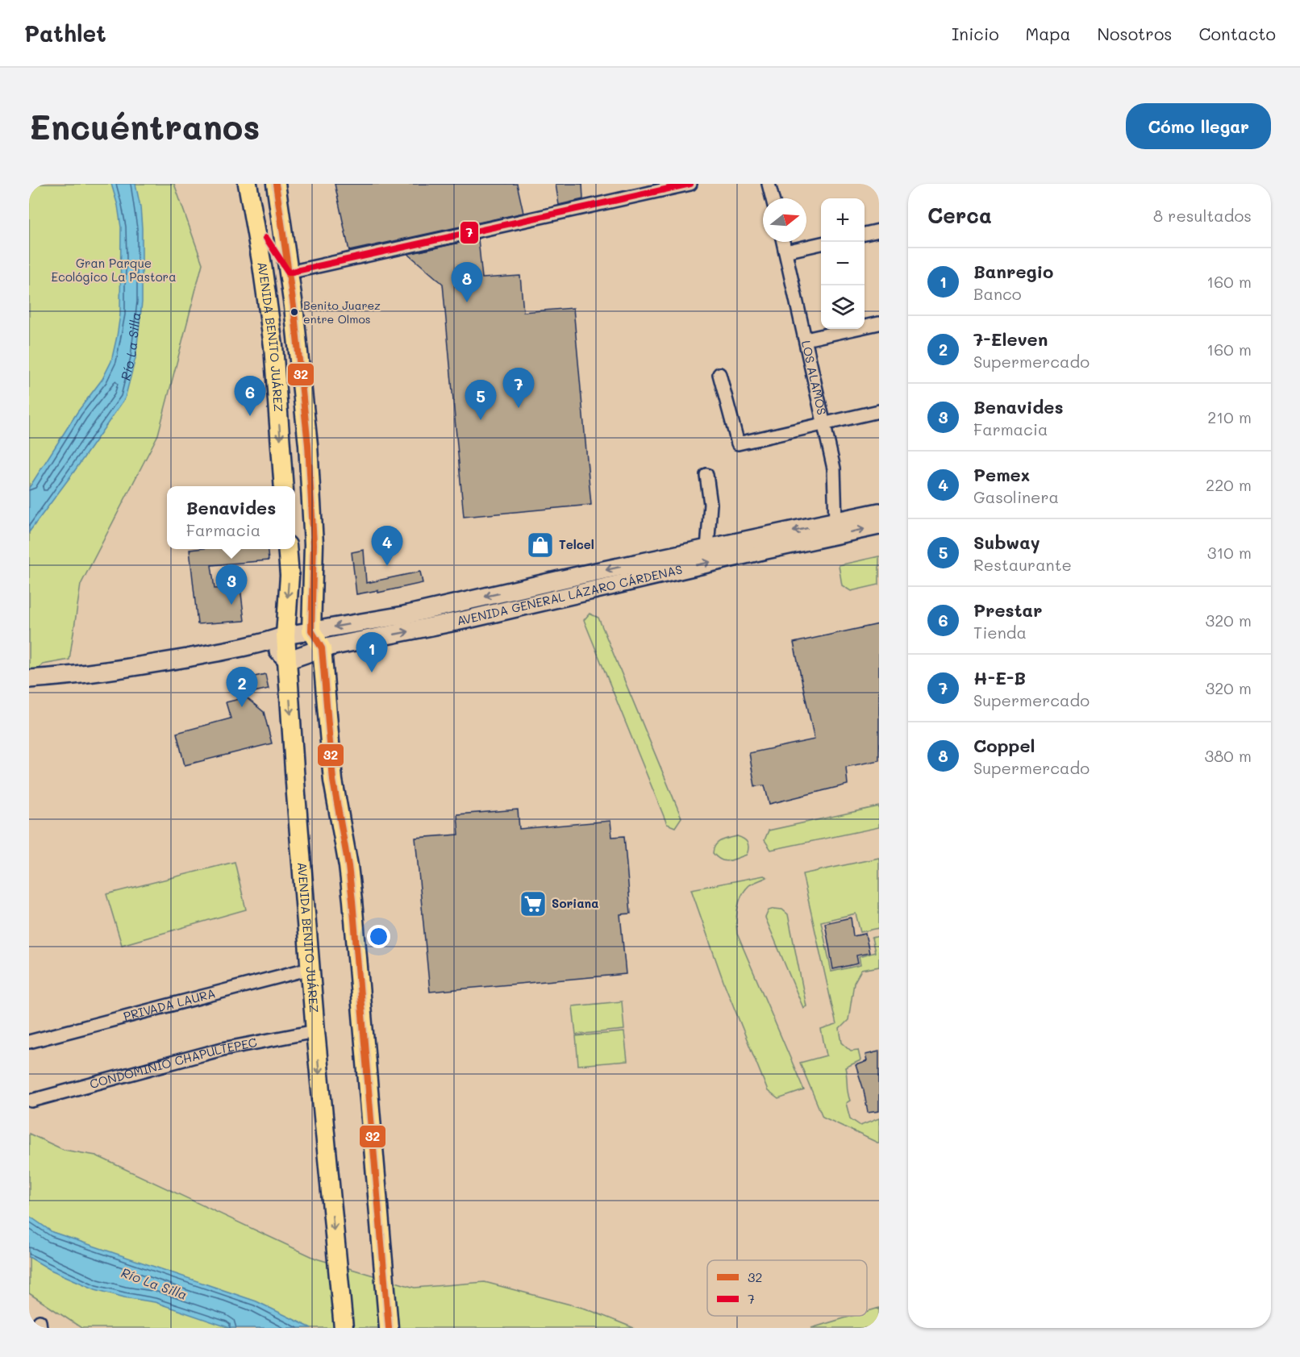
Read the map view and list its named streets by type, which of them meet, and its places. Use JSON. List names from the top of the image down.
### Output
{
  "streets": {
    "main road": ["AVENIDA BENITO JUÁREZ"],
    "street": [
      "LOS ALAMOS",
      "AVENIDA GENERAL LÁZARO CÁRDENAS",
      "PRIVADA LAURA",
      "CONDOMINIO CHAPULTEPEC"
    ]
  },
  "crossings": [
    ["AVENIDA BENITO JUÁREZ", "AVENIDA GENERAL LÁZARO CÁRDENAS"],
    ["AVENIDA BENITO JUÁREZ", "PRIVADA LAURA"],
    ["AVENIDA BENITO JUÁREZ", "CONDOMINIO CHAPULTEPEC"],
    ["LOS ALAMOS", "AVENIDA GENERAL LÁZARO CÁRDENAS"]
  ],
  "water": ["Río La Silla"],
  "parks": ["Gran Parque Ecológico La Pastora"],
  "places": {
    "other": ["Benito Juarez entre Olmos"],
    "shop": ["Telcel"],
    "supermarket": ["Soriana"]
  },
  "lines": ["transit line 32", "transit line 7"],
  "legend": ["32", "7"],
  "north": "right",
  "page": {
    "header": "Pathlet",
    "nav": [
      "Inicio",
      "Mapa",
      "Nosotros",
      "Contacto"
    ],
    "buttons": "Cómo llegar",
    "title": "Encuéntranos",
    "heading": ["Cerca", "8 resultados"],
    "map_buttons": ["+", "−"],
    "list": [
      {
        "mark": "1",
        "name": "Banregio",
        "note": "Banco",
        "value": "160 m"
      },
      {
        "mark": "2",
        "name": "7-Eleven",
        "note": "Supermercado",
        "value": "160 m"
      },
      {
        "mark": "3",
        "name": "Benavides",
        "note": "Farmacia",
        "value": "210 m"
      },
      {
        "mark": "4",
        "name": "Pemex",
        "note": "Gasolinera",
        "value": "220 m"
      },
      {
        "mark": "5",
        "name": "Subway",
        "note": "Restaurante",
        "value": "310 m"
      },
      {
        "mark": "6",
        "name": "Prestar",
        "note": "Tienda",
        "value": "320 m"
      },
      {
        "mark": "7",
        "name": "H-E-B",
        "note": "Supermercado",
        "value": "320 m"
      },
      {
        "mark": "8",
        "name": "Coppel",
        "note": "Supermercado",
        "value": "380 m"
      }
    ],
    "pins": [
      "8",
      "7",
      "6",
      "5",
      "4",
      "3",
      "1",
      "2"
    ],
    "popup": ["Benavides", "Farmacia"]
  }
}
